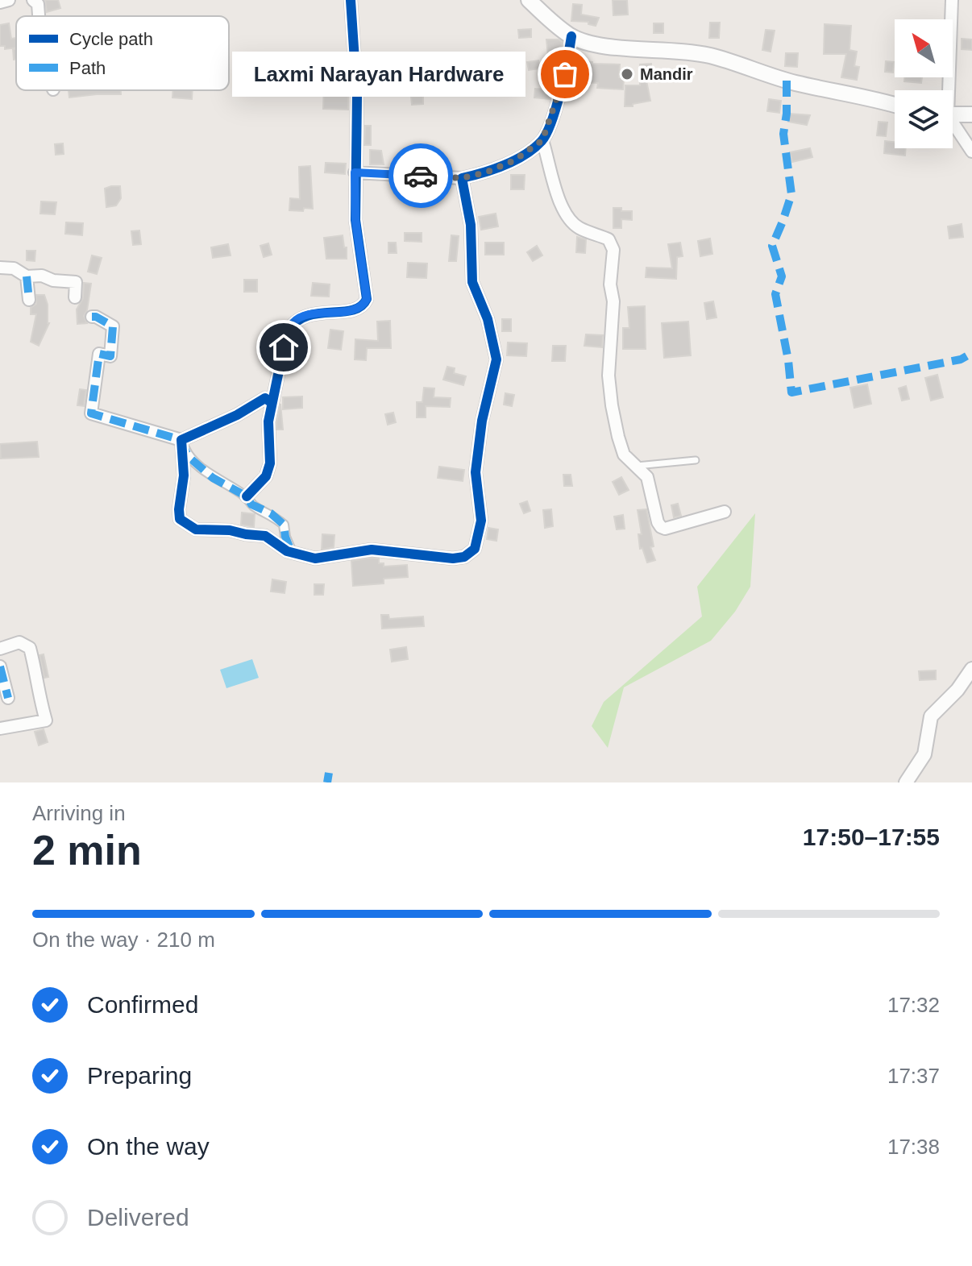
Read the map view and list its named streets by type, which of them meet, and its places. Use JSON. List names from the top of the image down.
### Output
{
  "places": ["Laxmi Narayan Hardware", "Mandir"],
  "legend": ["Cycle path", "Path"],
  "north": "top left",
  "page": {
    "bubble": "Laxmi Narayan Hardware",
    "heading": ["2 min", "Arriving in", "17:50–17:55"],
    "bar": "On the way · 210 m",
    "list": [
      ["Confirmed", "17:32"],
      ["Preparing", "17:37"],
      ["On the way", "17:38"],
      "Delivered"
    ]
  }
}
